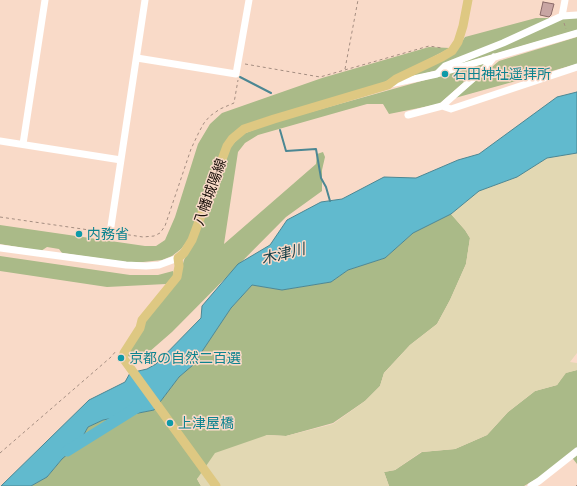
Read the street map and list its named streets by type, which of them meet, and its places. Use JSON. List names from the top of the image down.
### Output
{
  "streets": {
    "main road": ["八幡城陽線"]
  },
  "water": ["木津川"],
  "places": [
    "石田神社遥拝所",
    "内務省",
    "京都の自然二百選",
    "上津屋橋"
  ]
}
